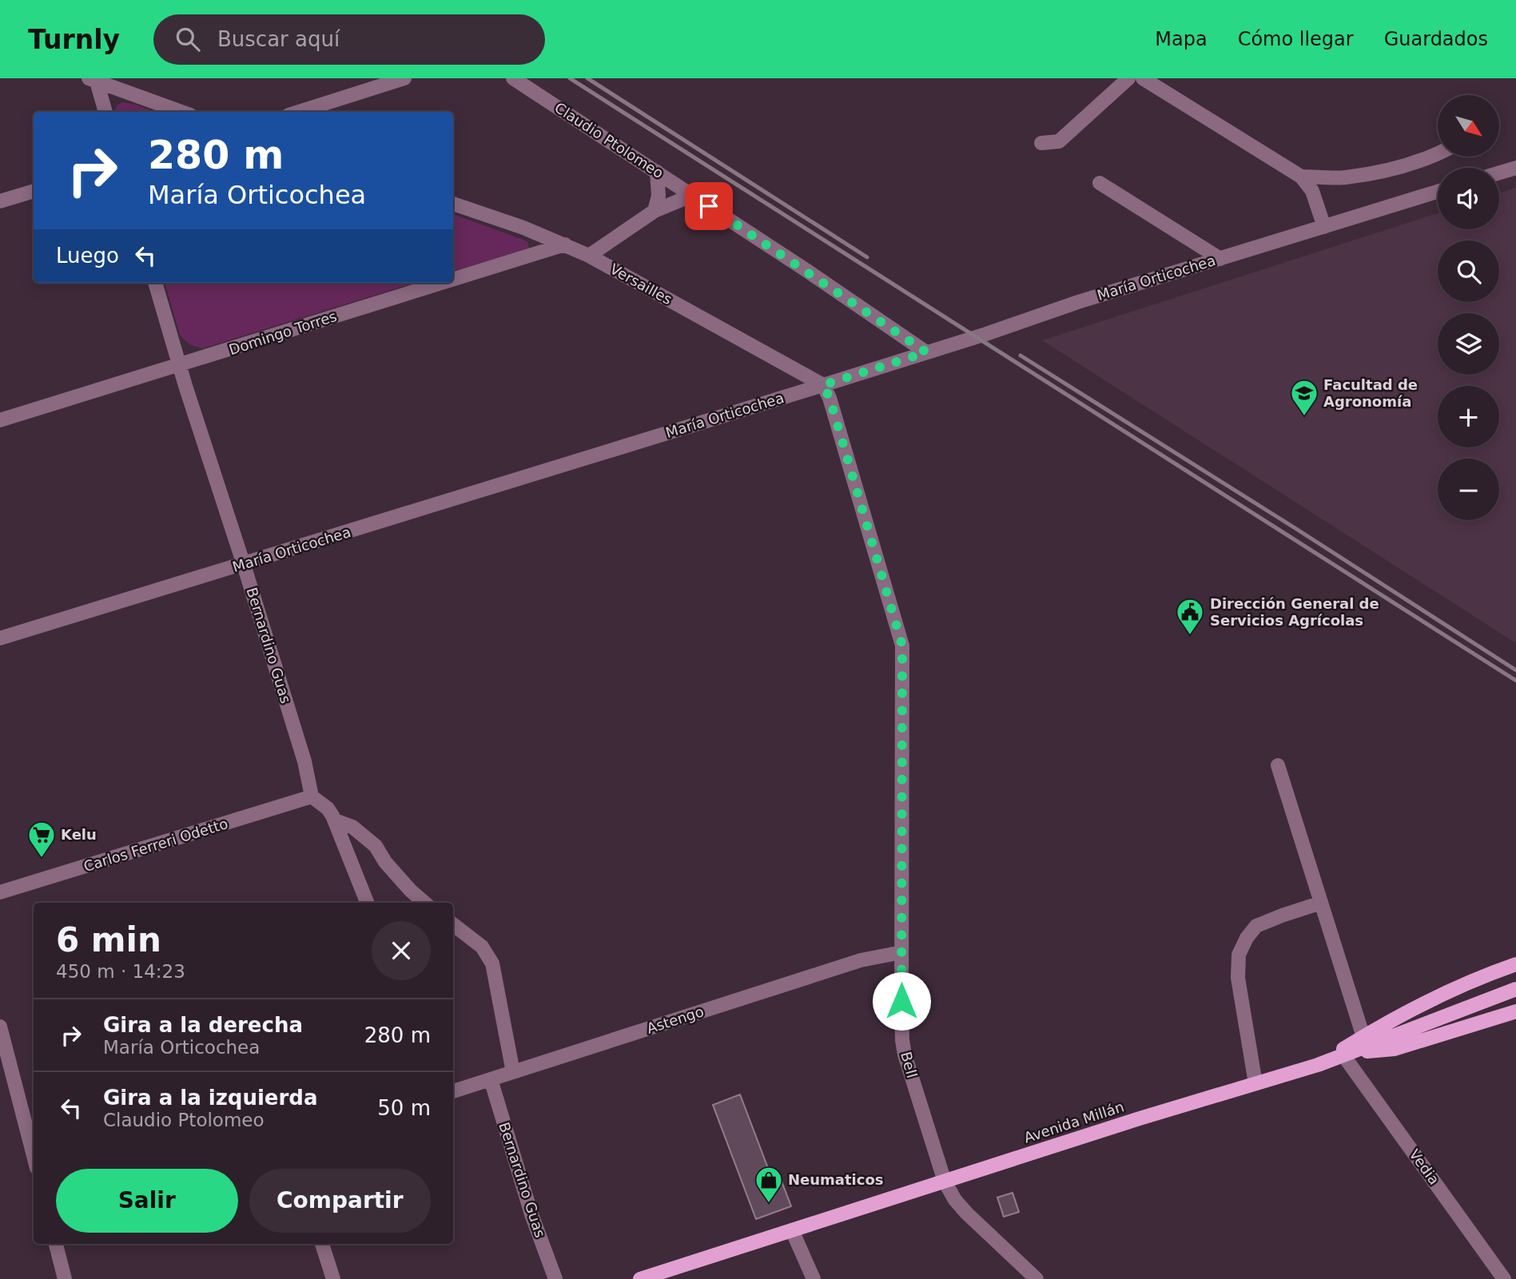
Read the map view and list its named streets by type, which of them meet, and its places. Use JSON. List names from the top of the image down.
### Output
{
  "streets": {
    "main road": ["Avenida Millán"],
    "street": [
      "Claudio Ptolomeo",
      "María Orticochea",
      "Versailles",
      "Domingo Torres",
      "Bernardino Guas",
      "Carlos Ferreri Odetto",
      "Astengo",
      "Bell",
      "Vedia"
    ]
  },
  "crossings": [
    ["Claudio Ptolomeo", "María Orticochea"],
    ["María Orticochea", "Versailles"],
    ["María Orticochea", "Bernardino Guas"],
    ["María Orticochea", "Bell"],
    ["Versailles", "Domingo Torres"],
    ["Versailles", "Bell"],
    ["Domingo Torres", "Bernardino Guas"],
    ["Bernardino Guas", "Carlos Ferreri Odetto"],
    ["Bernardino Guas", "Astengo"],
    ["Astengo", "Bell"],
    ["Bell", "Avenida Millán"],
    ["Avenida Millán", "Vedia"]
  ],
  "places": {
    "school or university": ["Facultad de Agronomía"],
    "public building": ["Dirección General de Servicios Agrícolas"],
    "supermarket": ["Kelu"],
    "shop": ["Neumaticos"]
  },
  "north": "bottom right",
  "page": {
    "header": "Turnly",
    "search": "Buscar aquí",
    "nav": ["Mapa", "Cómo llegar", "Guardados"],
    "map_buttons": ["+", "−"],
    "turn": ["280 m", "María Orticochea"],
    "then": "Luego",
    "heading": ["6 min", "450 m · 14:23"],
    "list": [
      {
        "name": "Gira a la derecha",
        "note": "María Orticochea",
        "value": "280 m"
      },
      {
        "name": "Gira a la izquierda",
        "note": "Claudio Ptolomeo",
        "value": "50 m"
      }
    ],
    "buttons": ["Salir", "Compartir"]
  }
}
